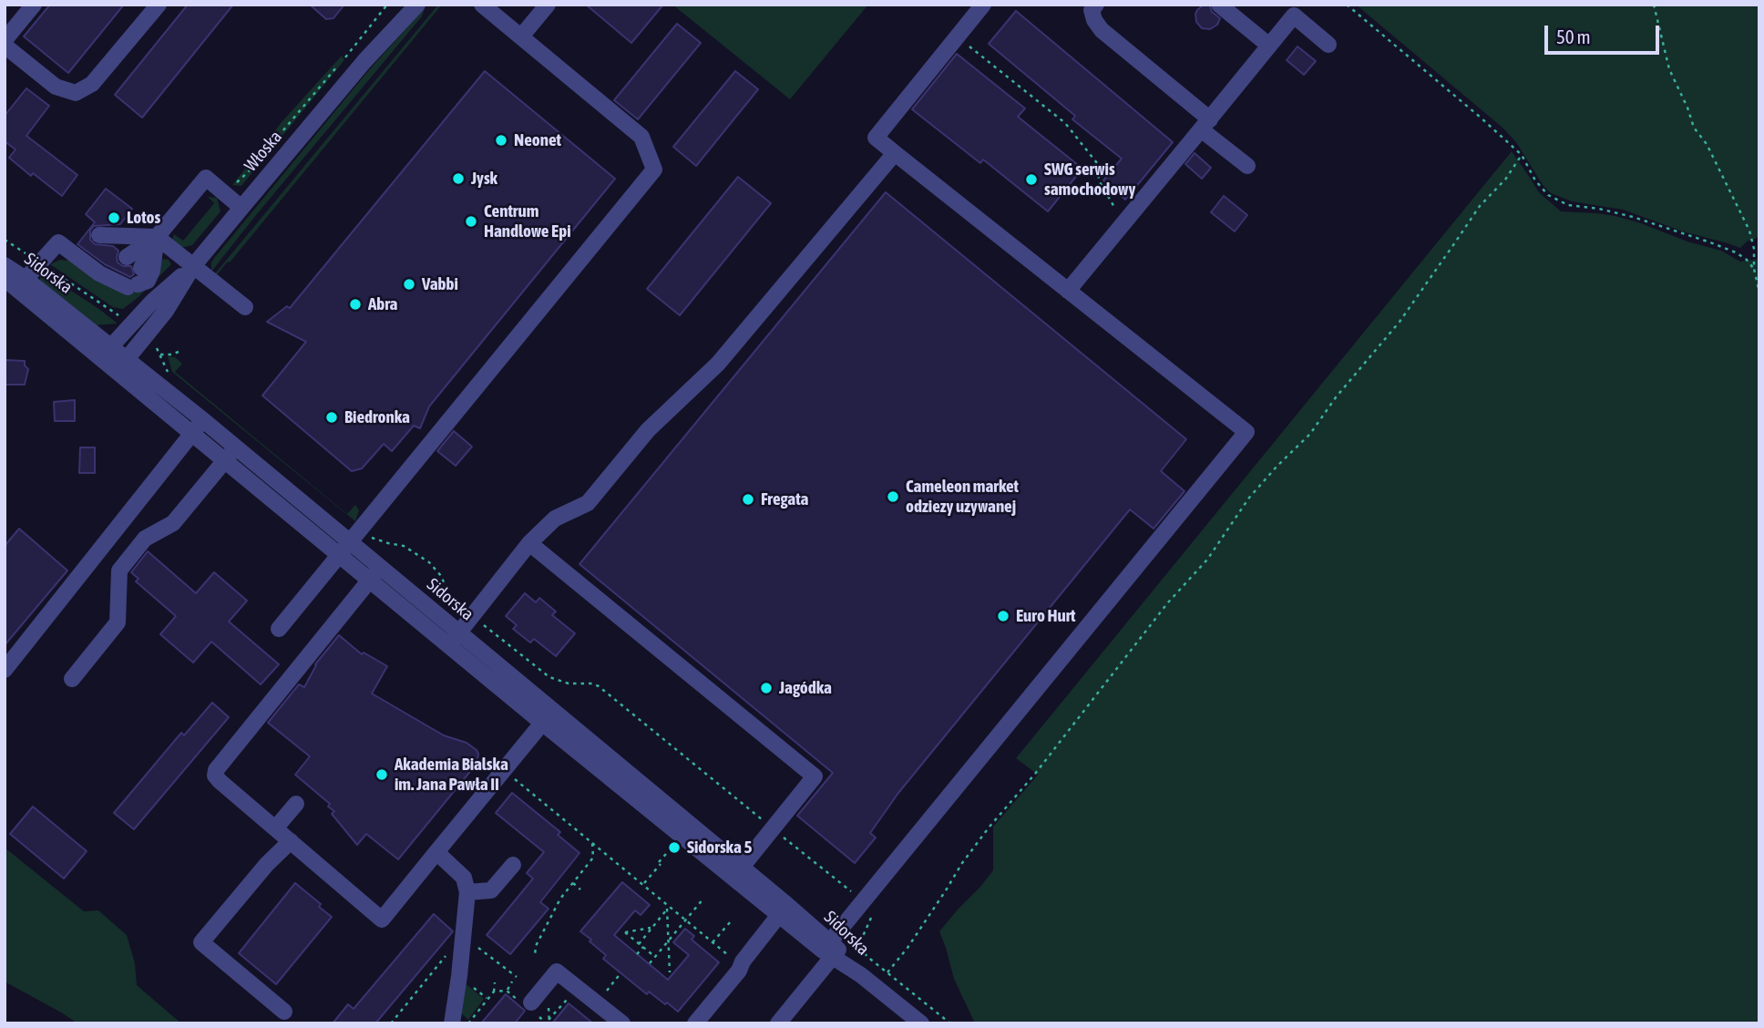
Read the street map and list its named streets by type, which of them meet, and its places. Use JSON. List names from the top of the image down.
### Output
{
  "streets": {
    "street": ["Włoska", "Sidorska"]
  },
  "crossings": [
    ["Włoska", "Sidorska"]
  ],
  "places": [
    "Neonet",
    "Jysk",
    "SWG serwis samochodowy",
    "Lotos",
    "Centrum Handlowe Epi",
    "Vabbi",
    "Abra",
    "Biedronka",
    "Cameleon market odziezy uzywanej",
    "Fregata",
    "Euro Hurt",
    "Jagódka",
    "Akademia Bialska im. Jana Pawła II",
    "Sidorska 5"
  ],
  "scale_bar": "50 m"
}
